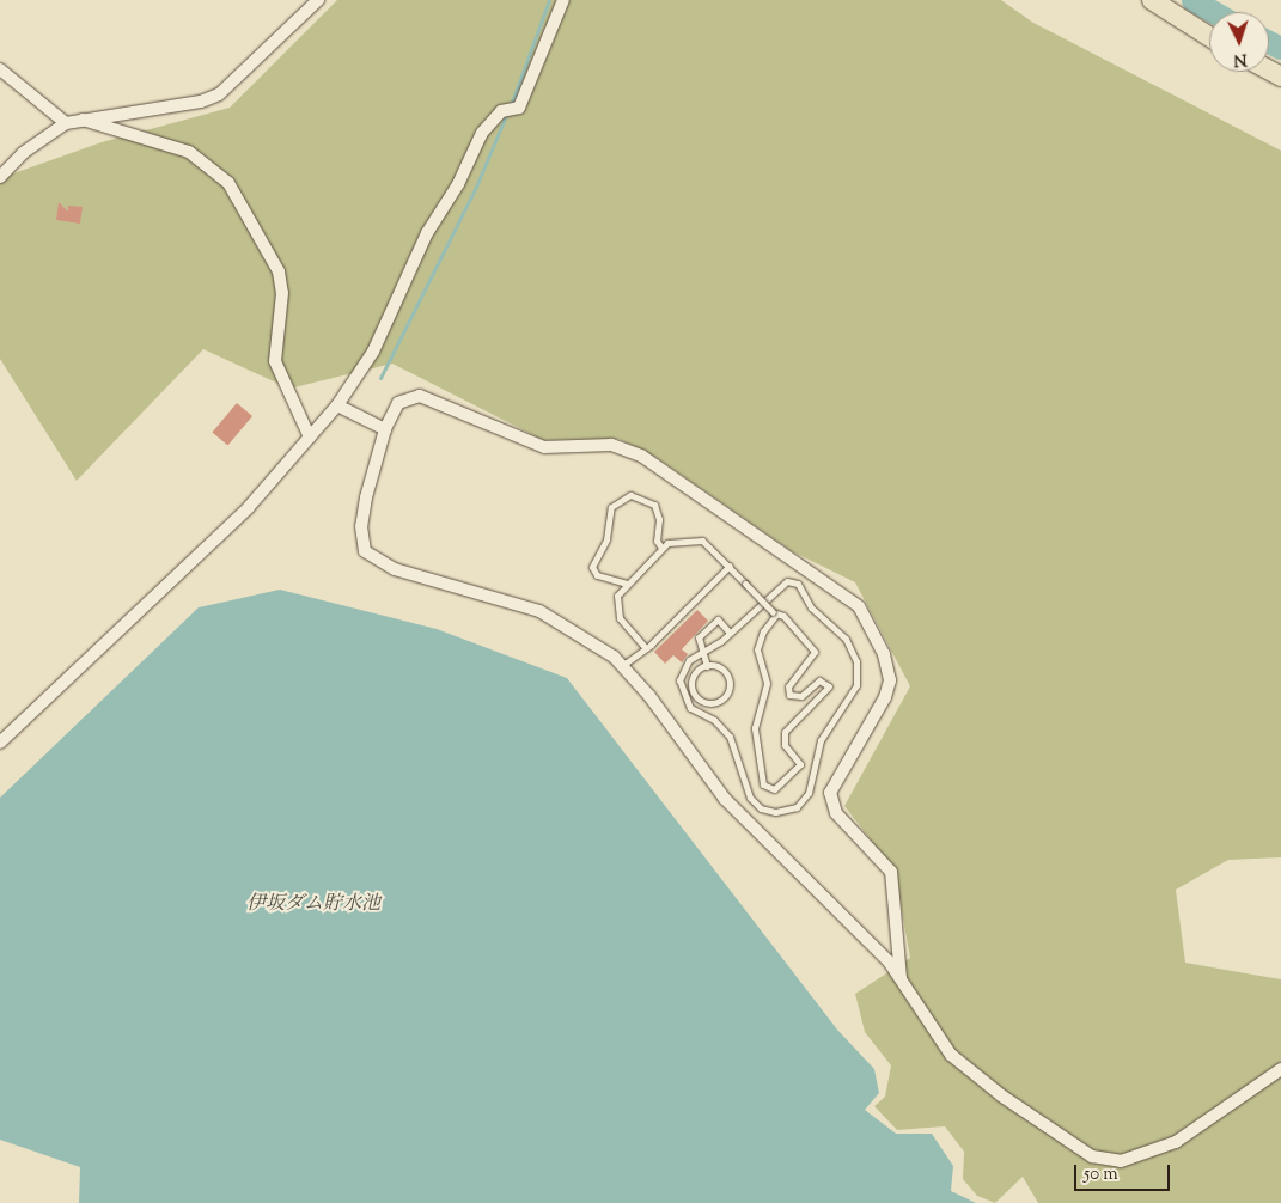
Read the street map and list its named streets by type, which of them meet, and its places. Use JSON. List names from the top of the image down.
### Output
{
  "water": ["伊坂ダム貯水池"],
  "scale_bar": "50 m",
  "north": "bottom"
}
